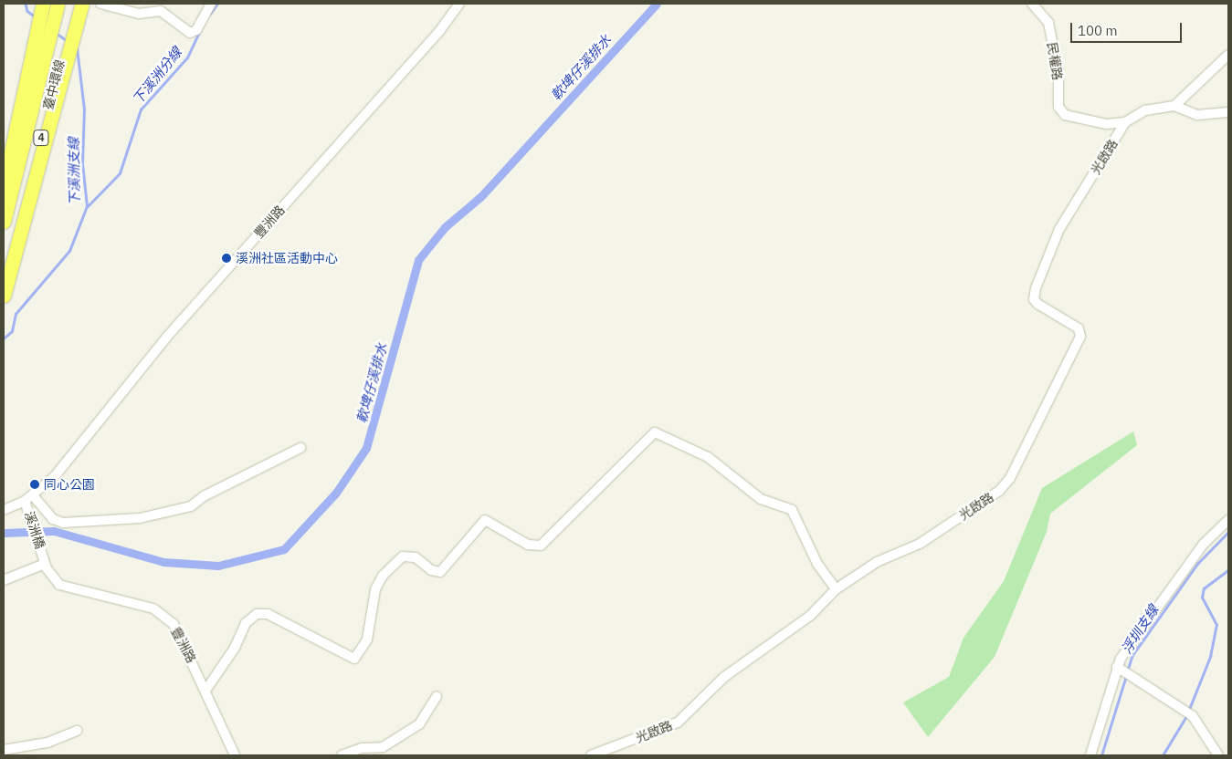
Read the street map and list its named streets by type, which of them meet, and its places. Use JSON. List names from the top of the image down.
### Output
{
  "streets": {
    "highway": ["臺中環線", "4"],
    "street": [
      "民權路",
      "光啟路",
      "豐洲路",
      "溪洲橋"
    ]
  },
  "crossings": [
    ["民權路", "光啟路"],
    ["豐洲路", "溪洲橋"]
  ],
  "water": [
    "軟埤仔溪排水",
    "下溪洲分線",
    "下溪洲支線",
    "浮圳支線"
  ],
  "places": ["溪洲社區活動中心", "同心公園"],
  "scale_bar": "100 m"
}
